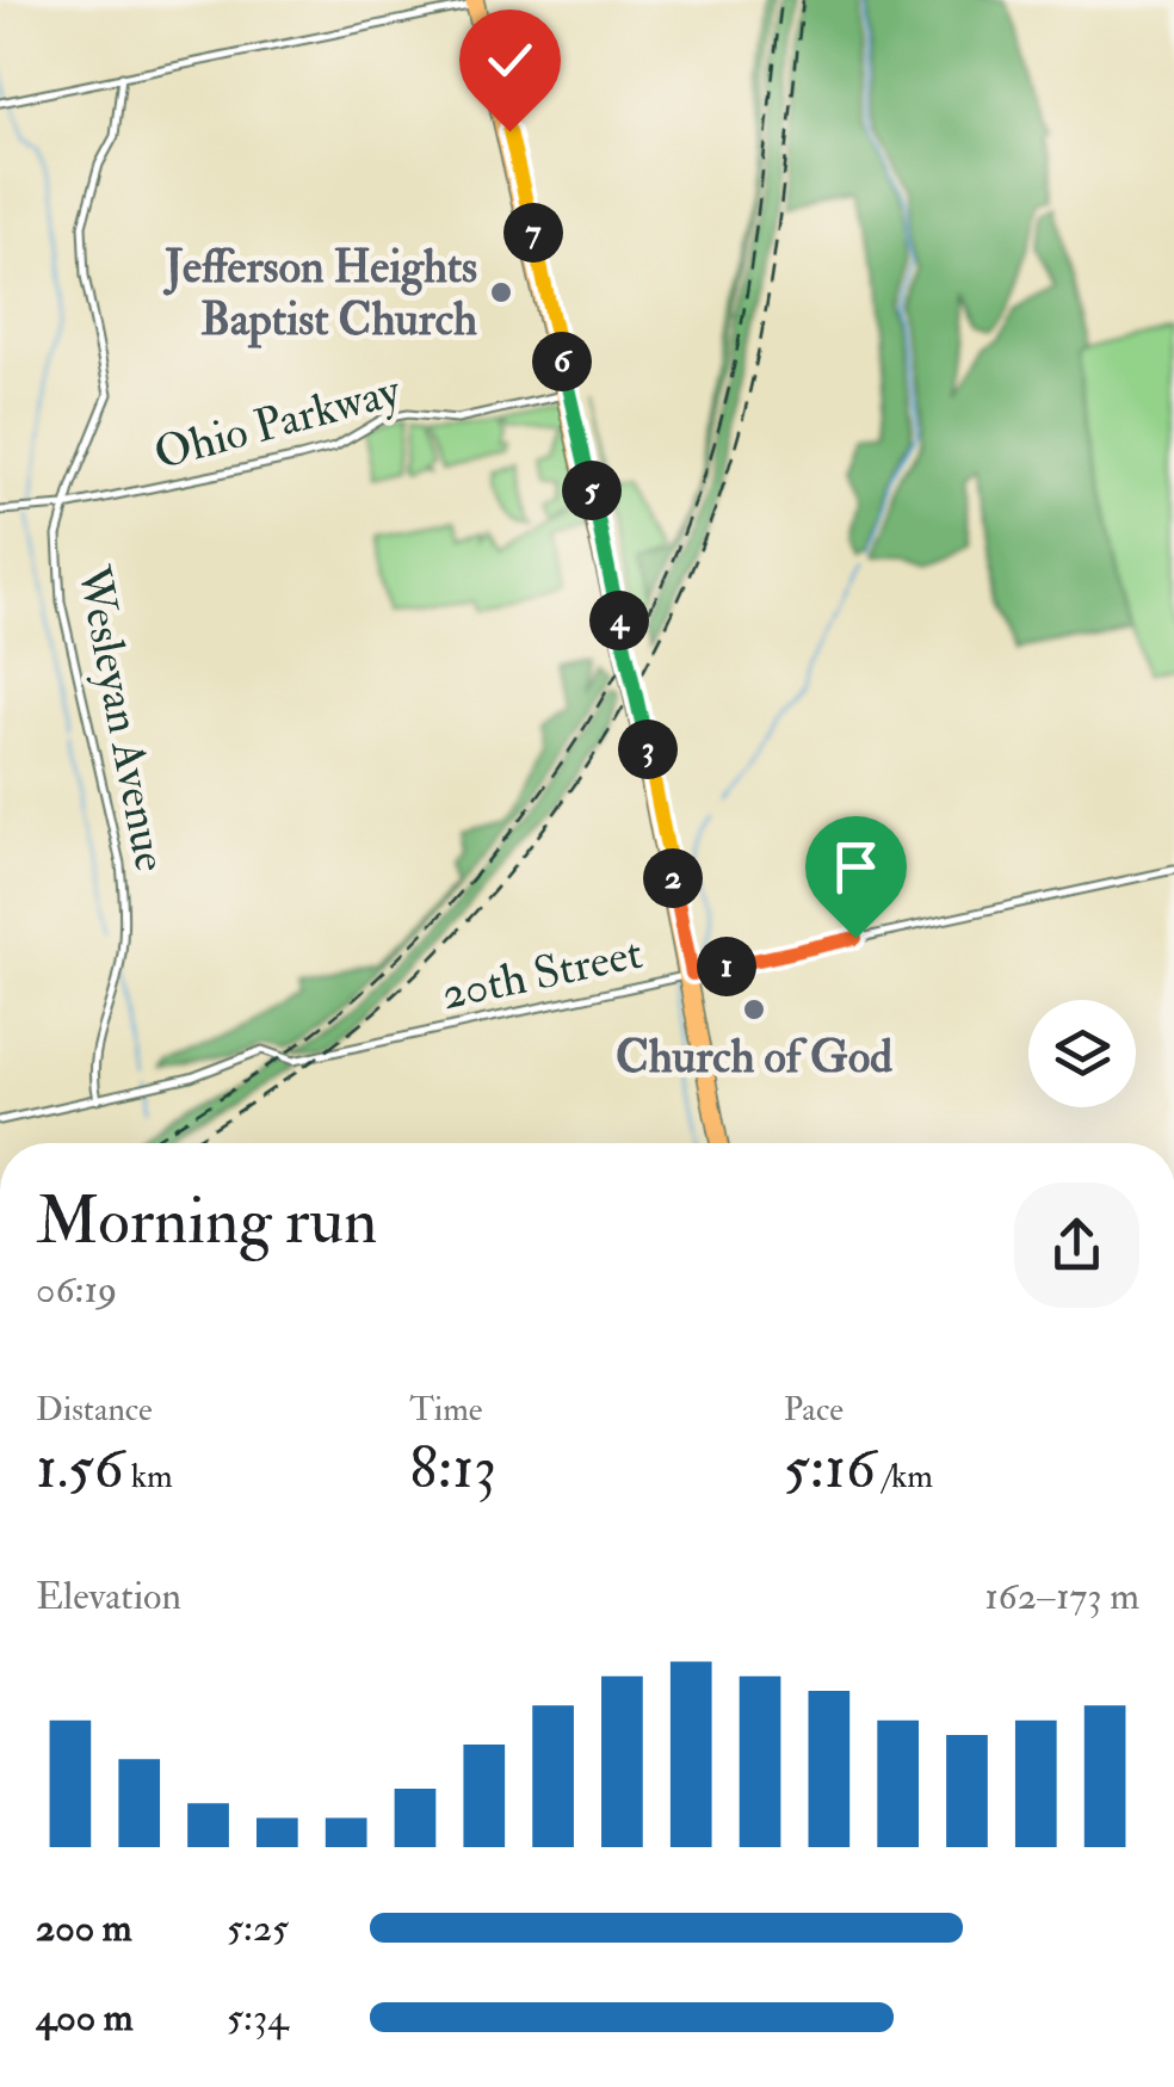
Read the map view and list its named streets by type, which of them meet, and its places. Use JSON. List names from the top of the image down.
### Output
{
  "streets": {
    "street": ["Ohio Parkway", "Wesleyan Avenue", "20th Street"]
  },
  "crossings": [
    ["Ohio Parkway", "Wesleyan Avenue"],
    ["Wesleyan Avenue", "20th Street"]
  ],
  "places": ["Jefferson Heights Baptist Church", "Church of God"],
  "page": {
    "pins": [
      "7",
      "6",
      "5",
      "4",
      "3",
      "2",
      "1"
    ],
    "heading": ["Morning run", "06:19"],
    "stats": [
      ["Distance", "1.56 km"],
      ["Time", "8:13"],
      ["Pace", "5:16 /km"]
    ],
    "chart": ["Elevation", "162–173 m"],
    "list": [
      {
        "name": "200 m",
        "note": "5:25"
      },
      {
        "name": "400 m",
        "note": "5:34"
      }
    ]
  }
}
